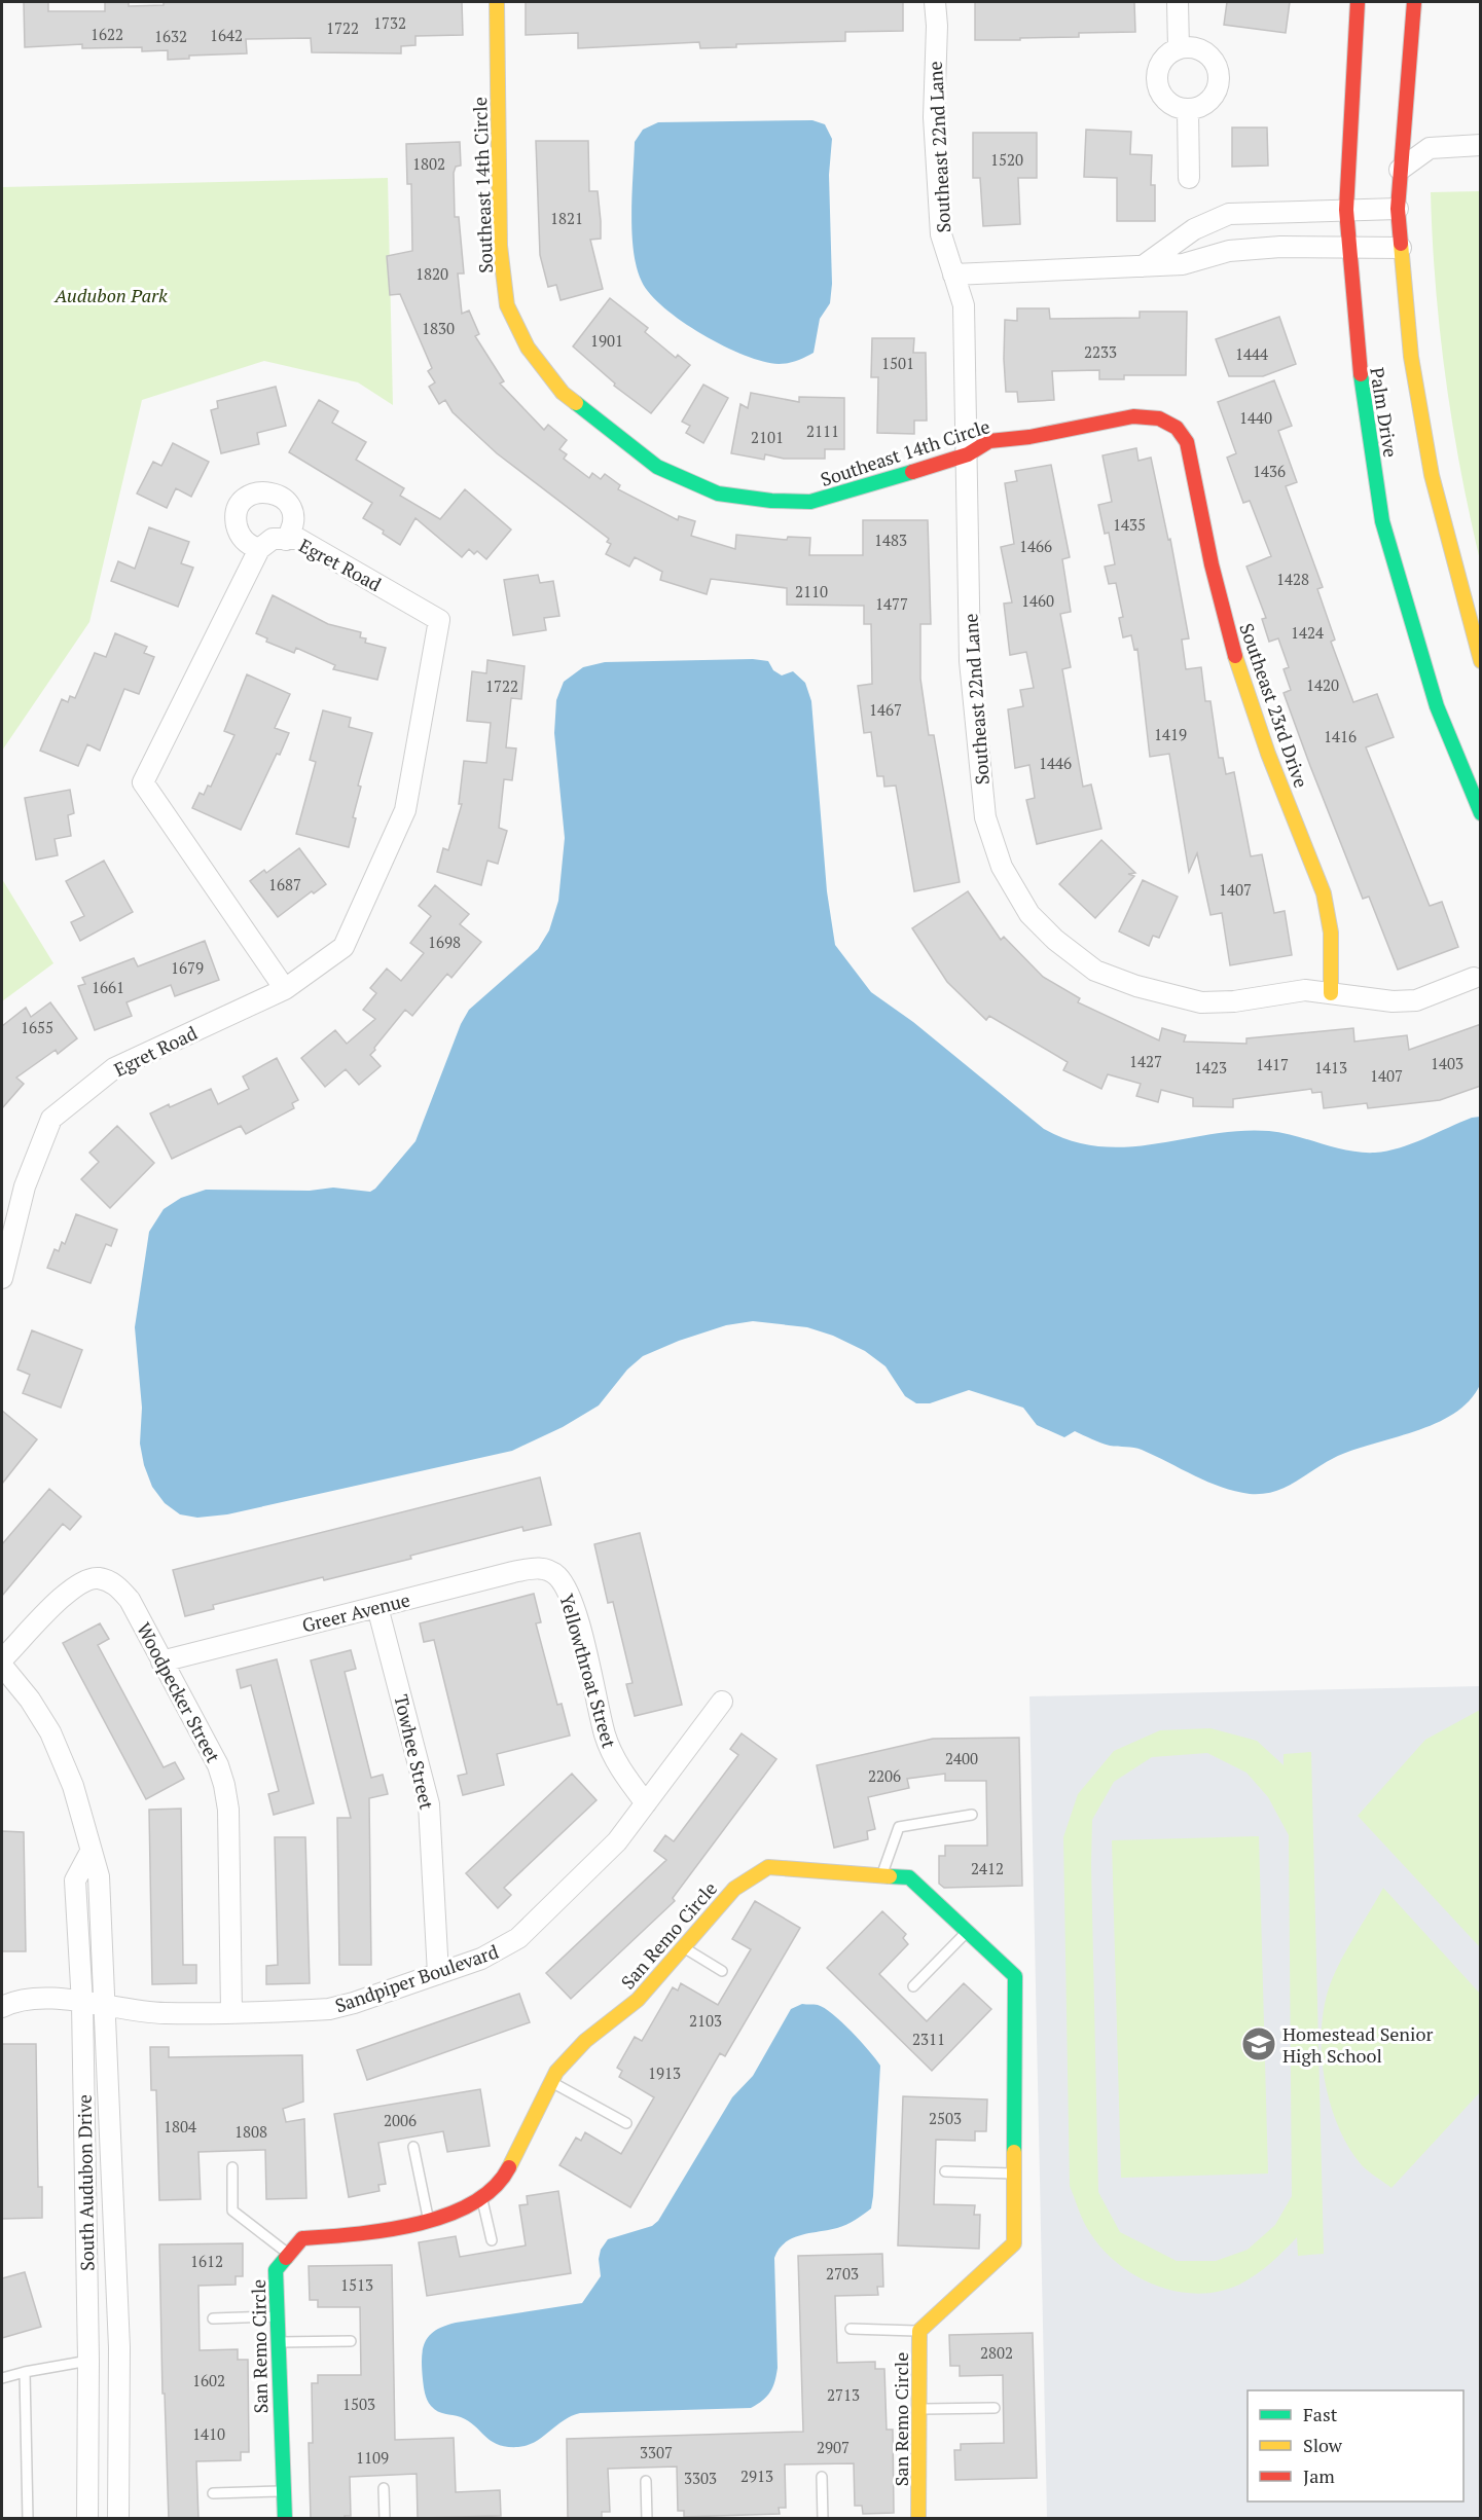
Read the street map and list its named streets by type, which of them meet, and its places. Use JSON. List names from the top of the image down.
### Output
{
  "streets": {
    "street": [
      "Southeast 22nd Lane",
      "Southeast 14th Circle",
      "Palm Drive",
      "Egret Road",
      "Southeast 23rd Drive",
      "Greer Avenue",
      "Yellowthroat Street",
      "Woodpecker Street",
      "Towhee Street",
      "San Remo Circle",
      "Sandpiper Boulevard",
      "South Audubon Drive"
    ]
  },
  "crossings": [
    ["Southeast 22nd Lane", "Southeast 14th Circle"],
    ["Southeast 22nd Lane", "Southeast 23rd Drive"],
    ["Southeast 14th Circle", "Southeast 23rd Drive"],
    ["Greer Avenue", "Yellowthroat Street"],
    ["Greer Avenue", "Woodpecker Street"],
    ["Greer Avenue", "Towhee Street"],
    ["Yellowthroat Street", "Sandpiper Boulevard"],
    ["Woodpecker Street", "Sandpiper Boulevard"],
    ["Towhee Street", "Sandpiper Boulevard"],
    ["Sandpiper Boulevard", "South Audubon Drive"]
  ],
  "parks": ["Audubon Park"],
  "places": {
    "school or university": ["Homestead Senior High School"]
  },
  "house_numbers": [
    "1732",
    "1722",
    "1622",
    "1642",
    "1632",
    "1520",
    "1802",
    "1821",
    "1820",
    "1830",
    "1901",
    "2233",
    "1444",
    "1501",
    "1440",
    "2111",
    "2101",
    "1436",
    "1435",
    "1483",
    "1466",
    "1428",
    "2110",
    "1460",
    "1477",
    "1424",
    "1420",
    "1722",
    "1467",
    "1419",
    "1416",
    "1446",
    "1687",
    "1407",
    "1698",
    "1679",
    "1661",
    "1655",
    "1427",
    "1403",
    "1417",
    "1423",
    "1413",
    "1407",
    "2400",
    "2206",
    "2412",
    "2103",
    "2311",
    "1913",
    "2503",
    "2006",
    "1804",
    "1808",
    "1612",
    "2703",
    "1513",
    "2802",
    "1602",
    "2713",
    "1503",
    "1410",
    "2907",
    "3307",
    "1109",
    "2913",
    "3303"
  ],
  "legend": ["Fast", "Slow", "Jam"]
}
